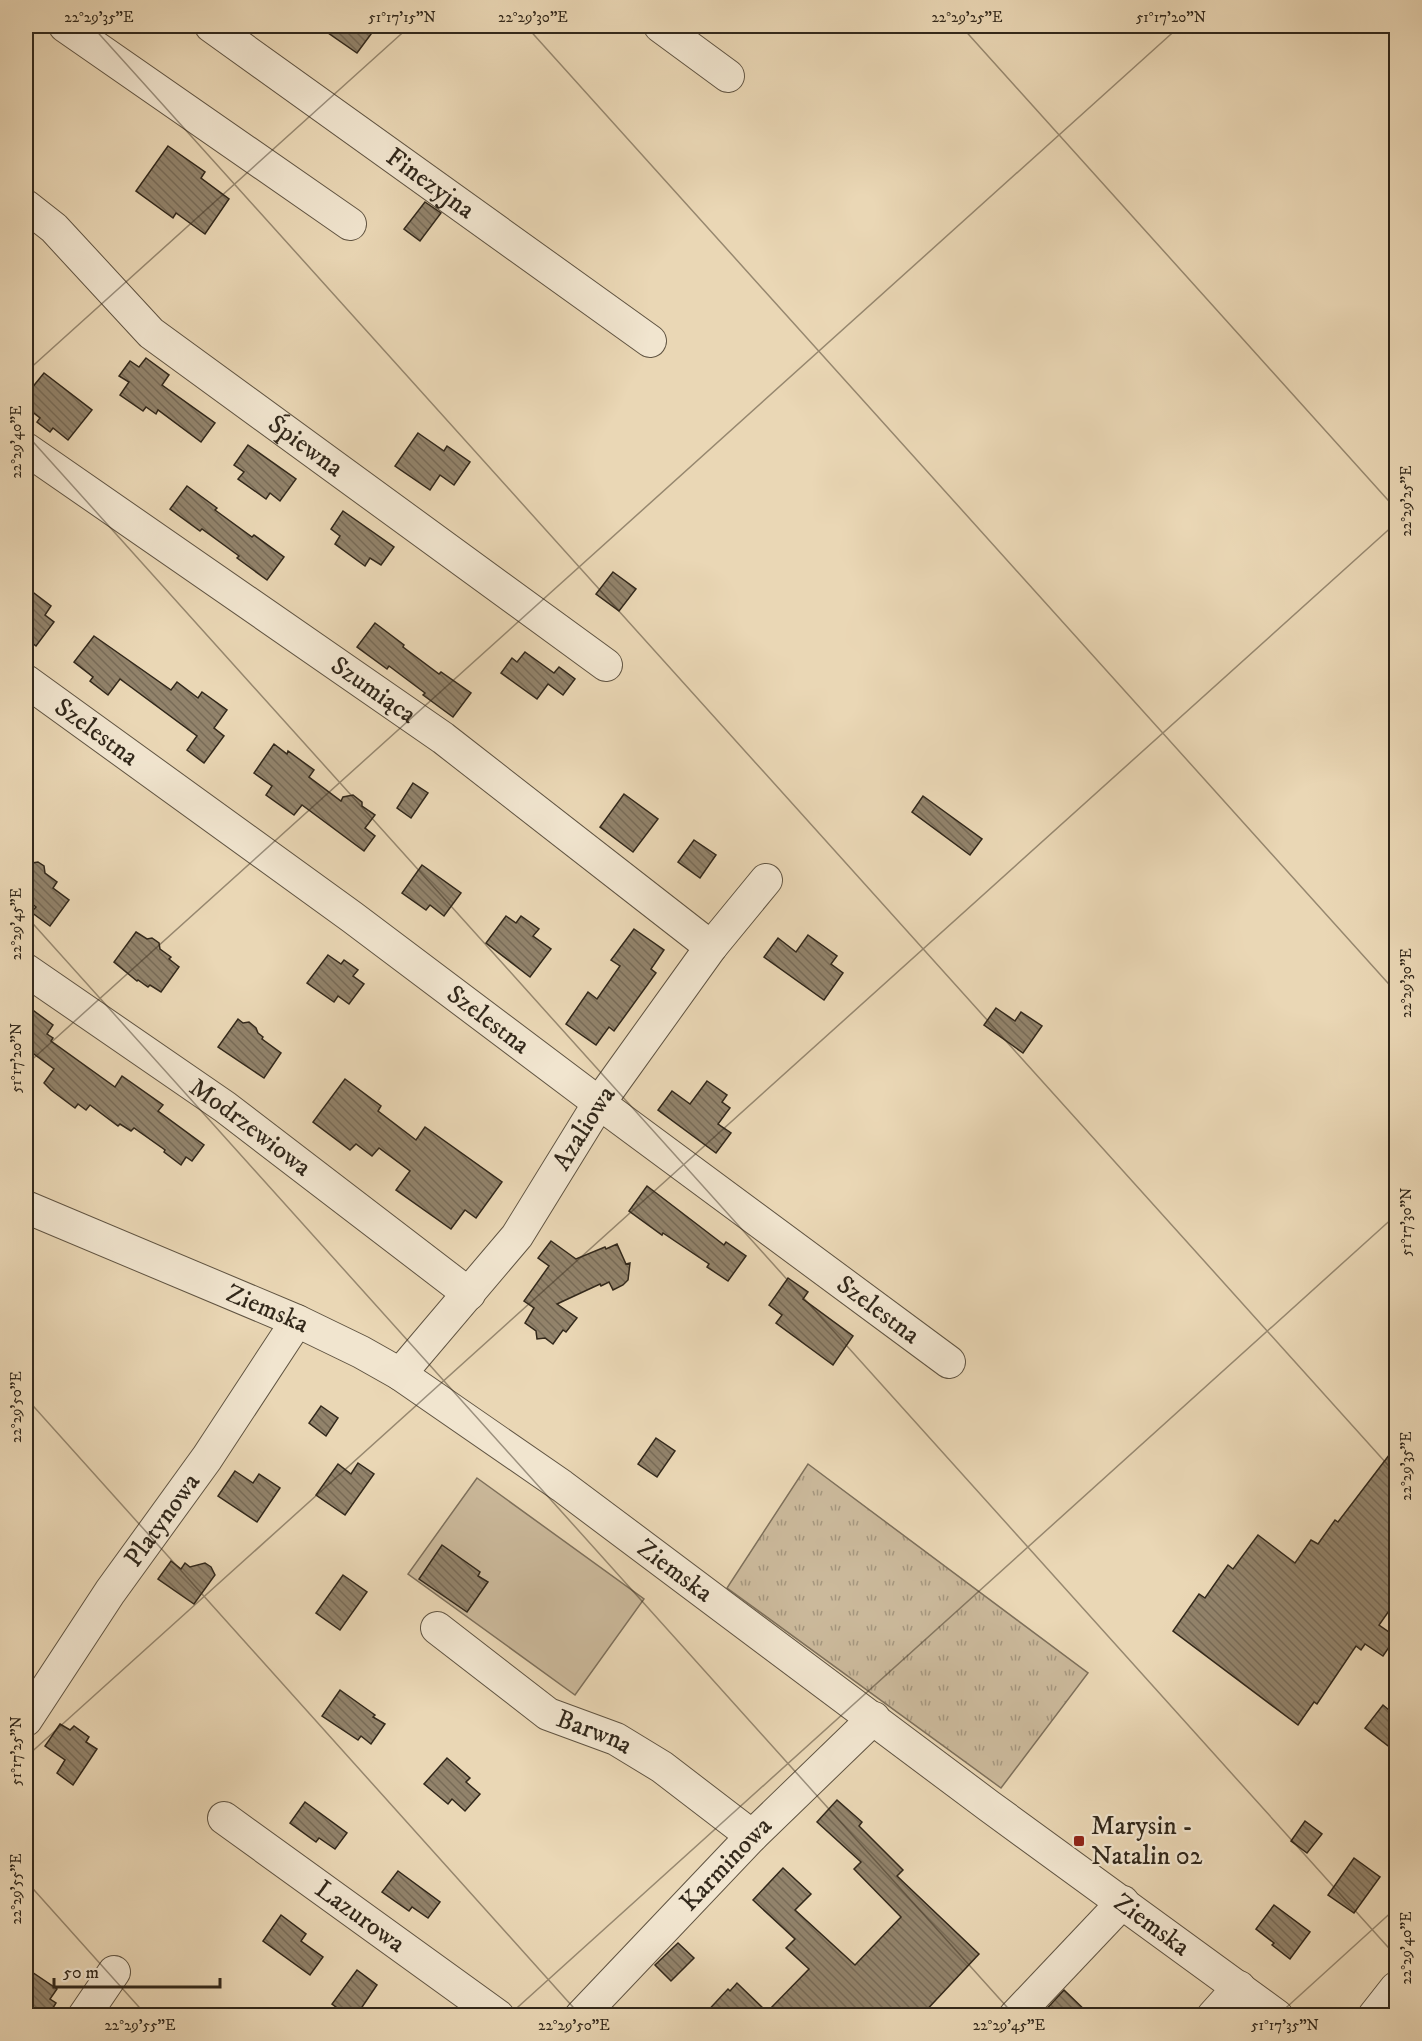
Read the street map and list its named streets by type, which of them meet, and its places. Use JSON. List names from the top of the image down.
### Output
{
  "streets": {
    "street": [
      "Finezyjna",
      "Śpiewna",
      "Szumiąca",
      "Szelestna",
      "Modrzewiowa",
      "Azaliowa",
      "Ziemska",
      "Platynowa",
      "Barwna",
      "Karminowa",
      "Lazurowa"
    ]
  },
  "crossings": [
    ["Szumiąca", "Azaliowa"],
    ["Szelestna", "Azaliowa"],
    ["Modrzewiowa", "Azaliowa"],
    ["Azaliowa", "Ziemska"],
    ["Ziemska", "Platynowa"],
    ["Ziemska", "Karminowa"],
    ["Barwna", "Karminowa"]
  ],
  "places": {
    "transit": ["Marysin - Natalin 02"]
  },
  "scale_bar": "50 m",
  "coordinates": [
    "22°29'35\"E",
    "51°17'15\"N",
    "22°29'30\"E",
    "22°29'25\"E",
    "51°17'20\"N",
    "22°29'40\"E",
    "22°29'45\"E",
    "51°17'30\"N",
    "22°29'50\"E",
    "51°17'25\"N",
    "22°29'55\"E",
    "51°17'35\"N"
  ]
}
